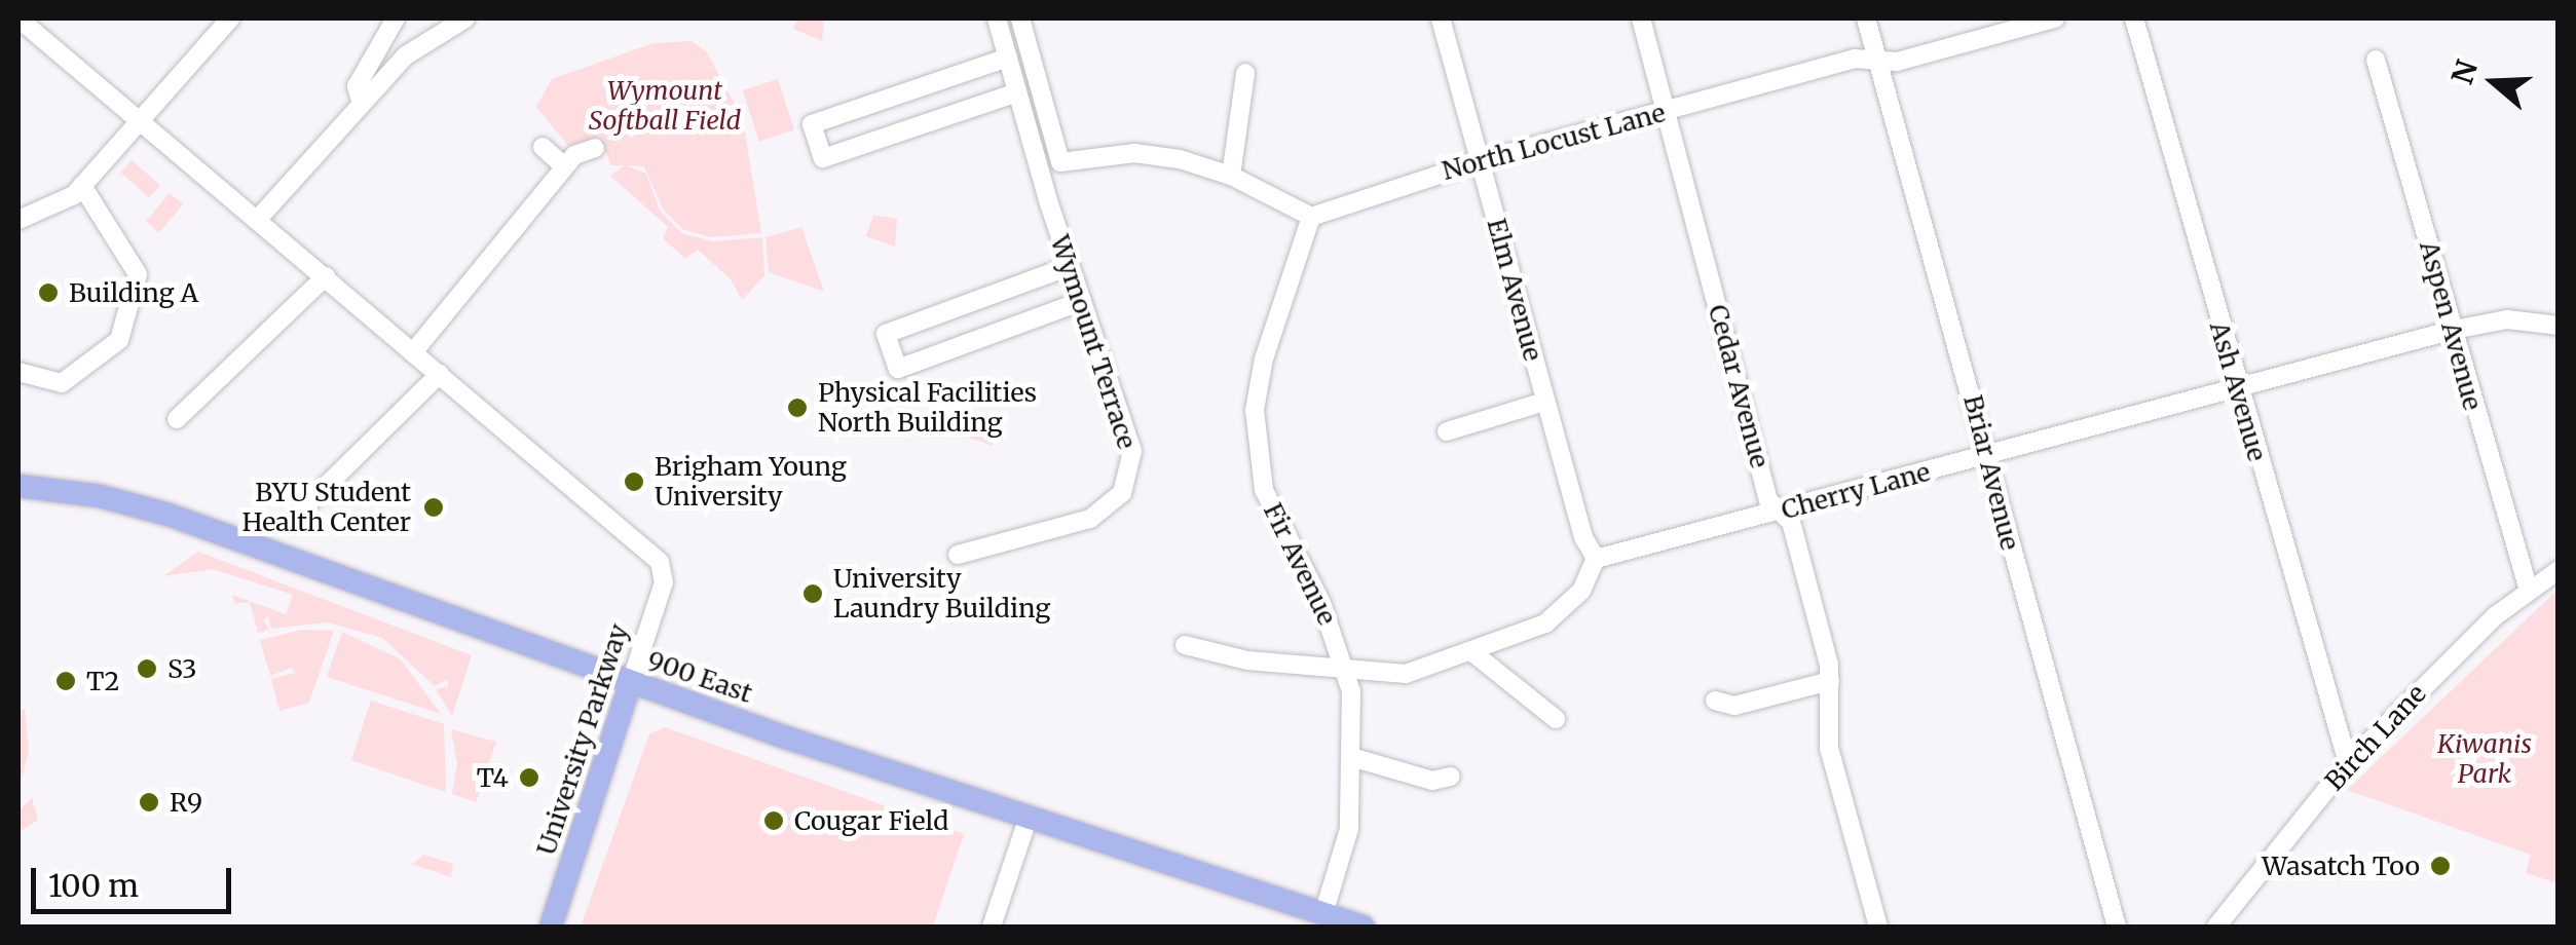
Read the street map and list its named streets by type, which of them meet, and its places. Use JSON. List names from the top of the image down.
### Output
{
  "streets": {
    "main road": ["900 East", "University Parkway"],
    "street": [
      "North Locust Lane",
      "Elm Avenue",
      "Aspen Avenue",
      "Wymount Terrace",
      "Cedar Avenue",
      "Ash Avenue",
      "Briar Avenue",
      "Cherry Lane",
      "Fir Avenue",
      "Birch Lane"
    ]
  },
  "crossings": [
    ["North Locust Lane", "Elm Avenue"],
    ["North Locust Lane", "Cedar Avenue"],
    ["North Locust Lane", "Briar Avenue"],
    ["North Locust Lane", "Fir Avenue"],
    ["Elm Avenue", "Cherry Lane"],
    ["Aspen Avenue", "Cherry Lane"],
    ["Aspen Avenue", "Birch Lane"],
    ["Cedar Avenue", "Cherry Lane"],
    ["Ash Avenue", "Cherry Lane"],
    ["Ash Avenue", "Birch Lane"],
    ["Briar Avenue", "Cherry Lane"],
    ["Fir Avenue", "900 East"],
    ["900 East", "University Parkway"]
  ],
  "parks": ["Wymount Softball Field", "Kiwanis Park"],
  "places": [
    "Building A",
    "Physical Facilities North Building",
    "Brigham Young University",
    "BYU Student Health Center",
    "University Laundry Building",
    "S3",
    "T2",
    "T4",
    "R9",
    "Cougar Field",
    "Wasatch Too"
  ],
  "scale_bar": "100 m",
  "north": "left"
}
